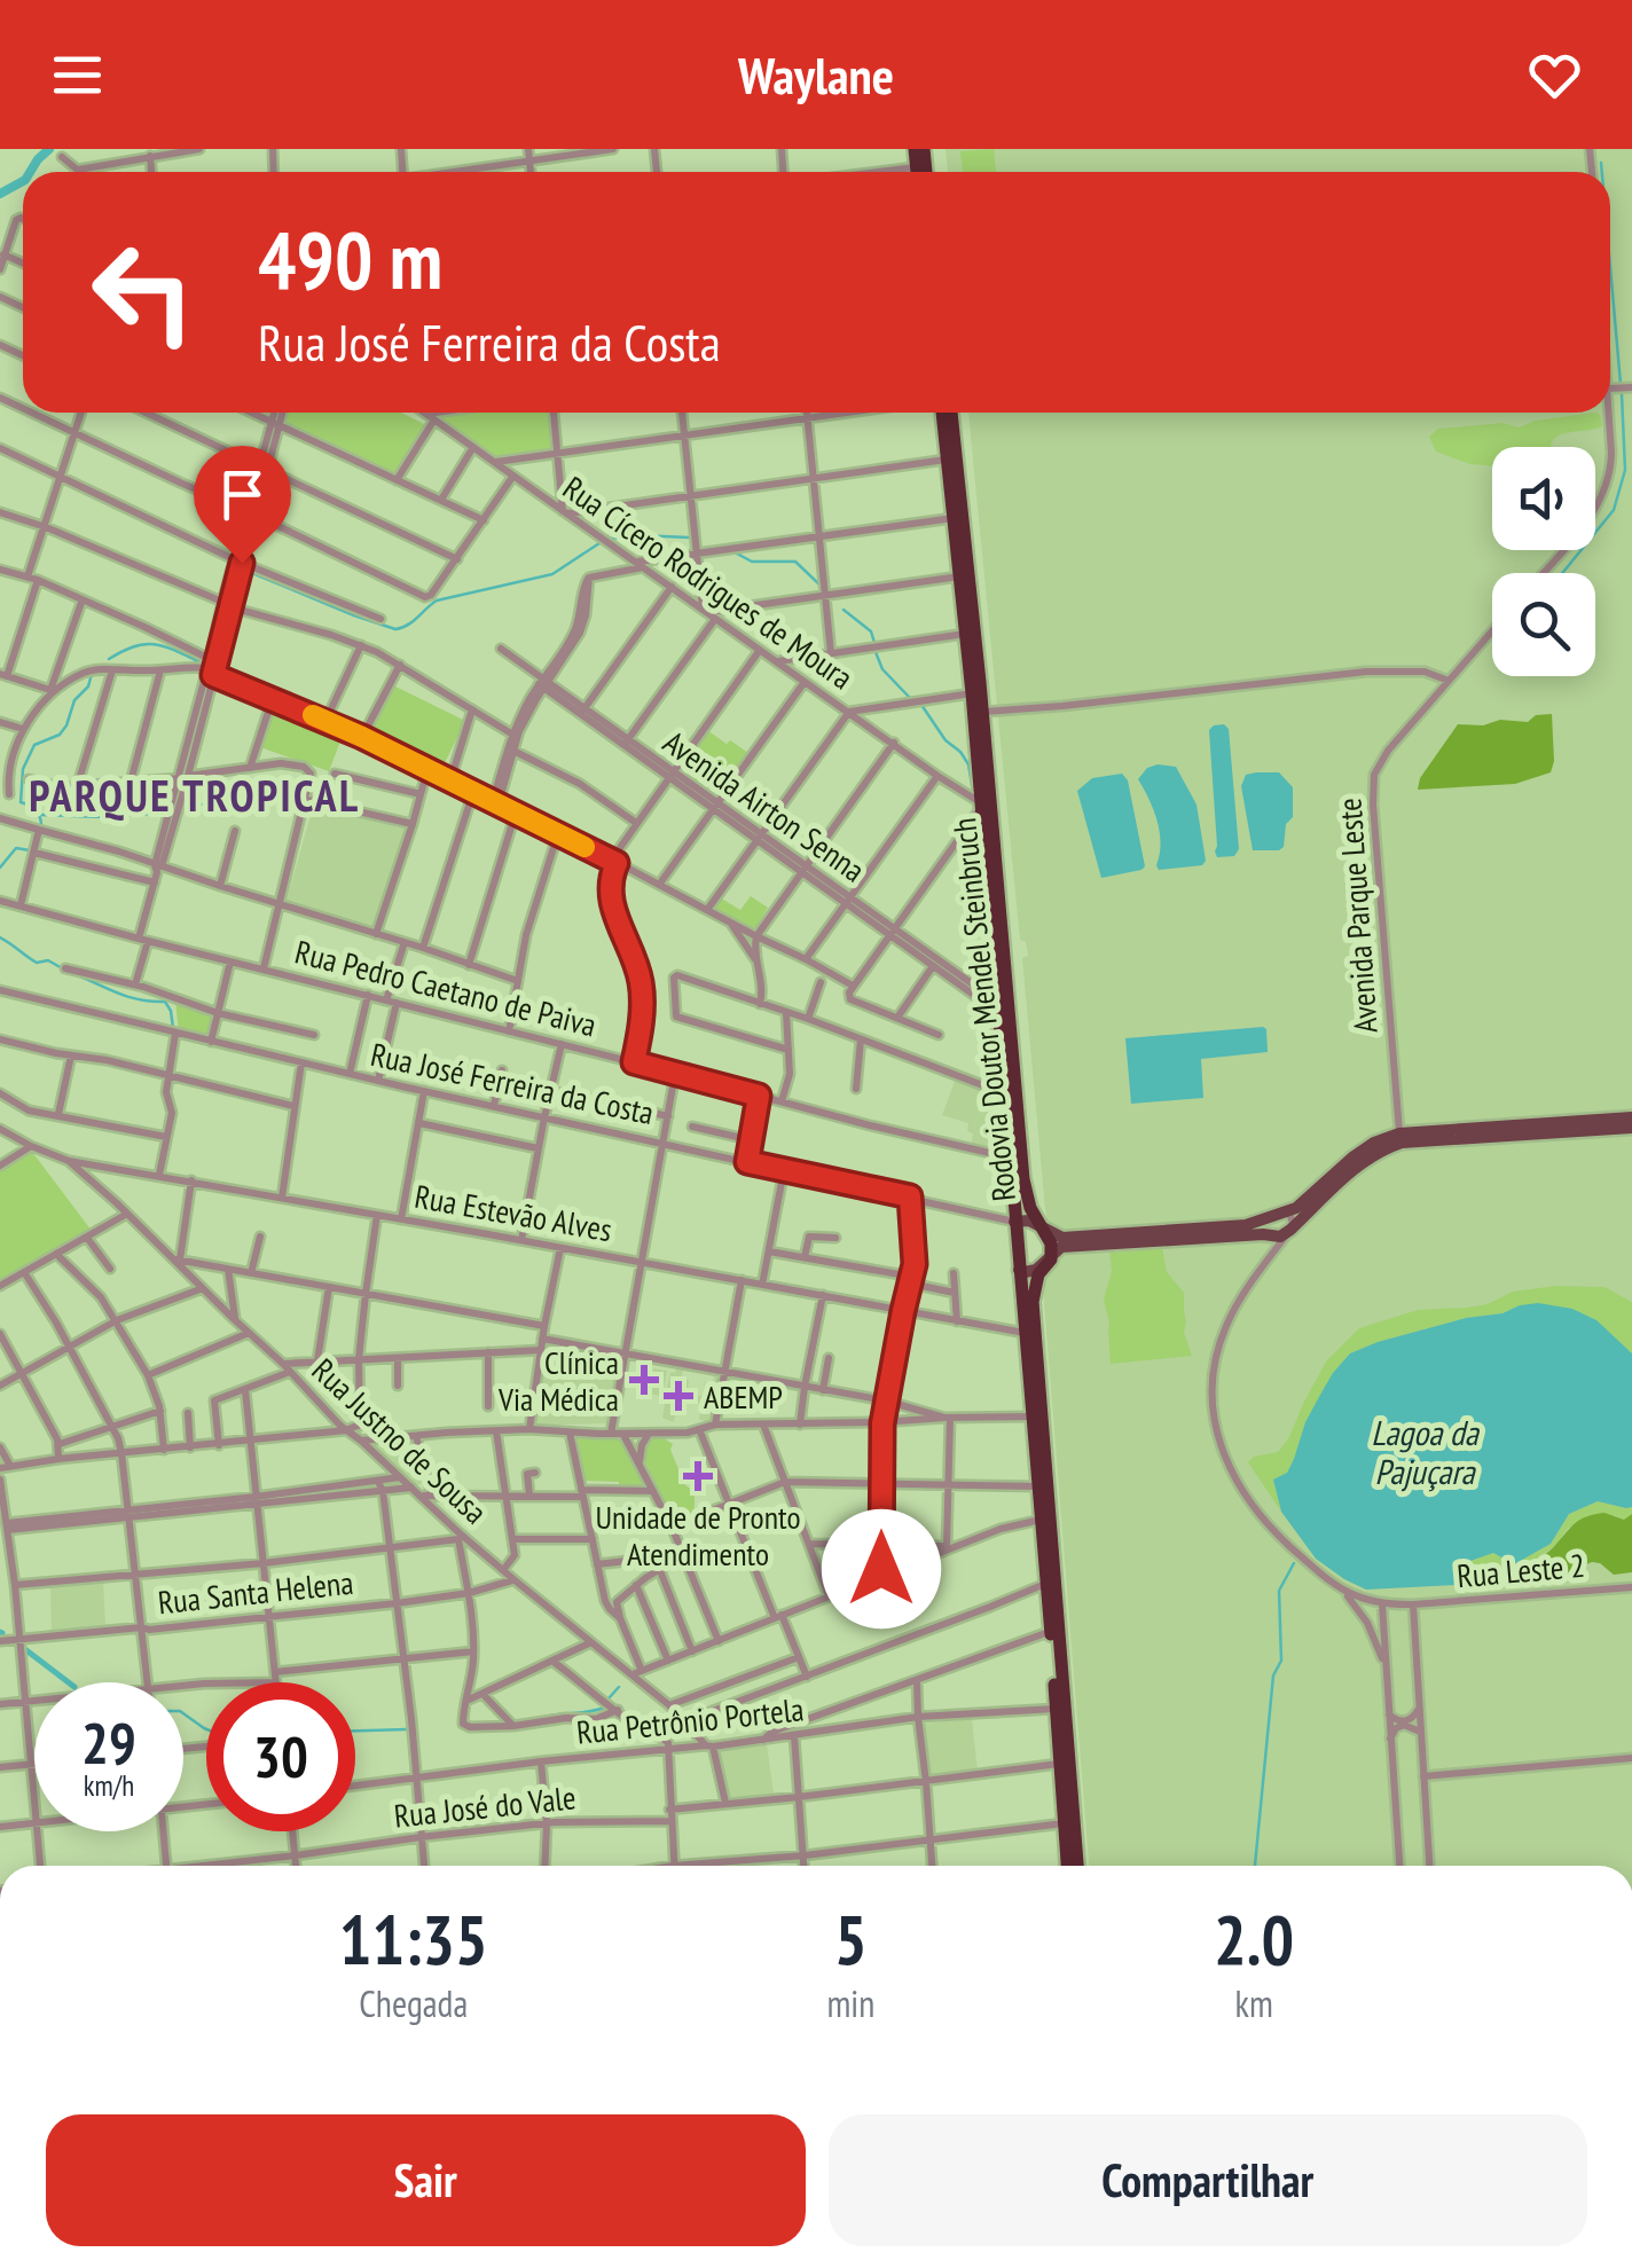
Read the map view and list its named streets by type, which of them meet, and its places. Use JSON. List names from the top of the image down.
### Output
{
  "streets": {
    "highway": ["Rodovia Doutor Mendel Steinbruch"],
    "street": [
      "Rua Cícero Rodrigues de Moura",
      "Avenida Airton Senna",
      "Avenida Parque Leste",
      "Rua Pedro Caetano de Paiva",
      "Rua José Ferreira da Costa",
      "Rua Estevão Alves",
      "Rua Justno de Sousa",
      "Rua Leste 2",
      "Rua Santa Helena",
      "Rua Petrônio Portela",
      "Rua José do Vale"
    ]
  },
  "crossings": [
    ["Rua Cícero Rodrigues de Moura", "Rodovia Doutor Mendel Steinbruch"],
    ["Avenida Airton Senna", "Rodovia Doutor Mendel Steinbruch"],
    ["Rua Pedro Caetano de Paiva", "Rodovia Doutor Mendel Steinbruch"],
    ["Rodovia Doutor Mendel Steinbruch", "Rua José Ferreira da Costa"],
    ["Rodovia Doutor Mendel Steinbruch", "Rua Estevão Alves"],
    ["Rodovia Doutor Mendel Steinbruch", "Rua Petrônio Portela"],
    ["Rua Estevão Alves", "Rua Justno de Sousa"],
    ["Rua Justno de Sousa", "Rua Santa Helena"],
    ["Rua Justno de Sousa", "Rua Petrônio Portela"]
  ],
  "districts": ["PARQUE TROPICAL"],
  "water": ["Lagoa da Pajuçara"],
  "places": {
    "health": ["Clínica Via Médica", "ABEMP", "Unidade de Pronto Atendimento"]
  },
  "page": {
    "header": "Waylane",
    "turn": ["490 m", "Rua José Ferreira da Costa"],
    "speed": "29 km/h",
    "limit": "30",
    "eta": [
      "11:35",
      "Chegada",
      "5",
      "min",
      "2.0",
      "km"
    ],
    "buttons": ["Sair", "Compartilhar"]
  }
}
